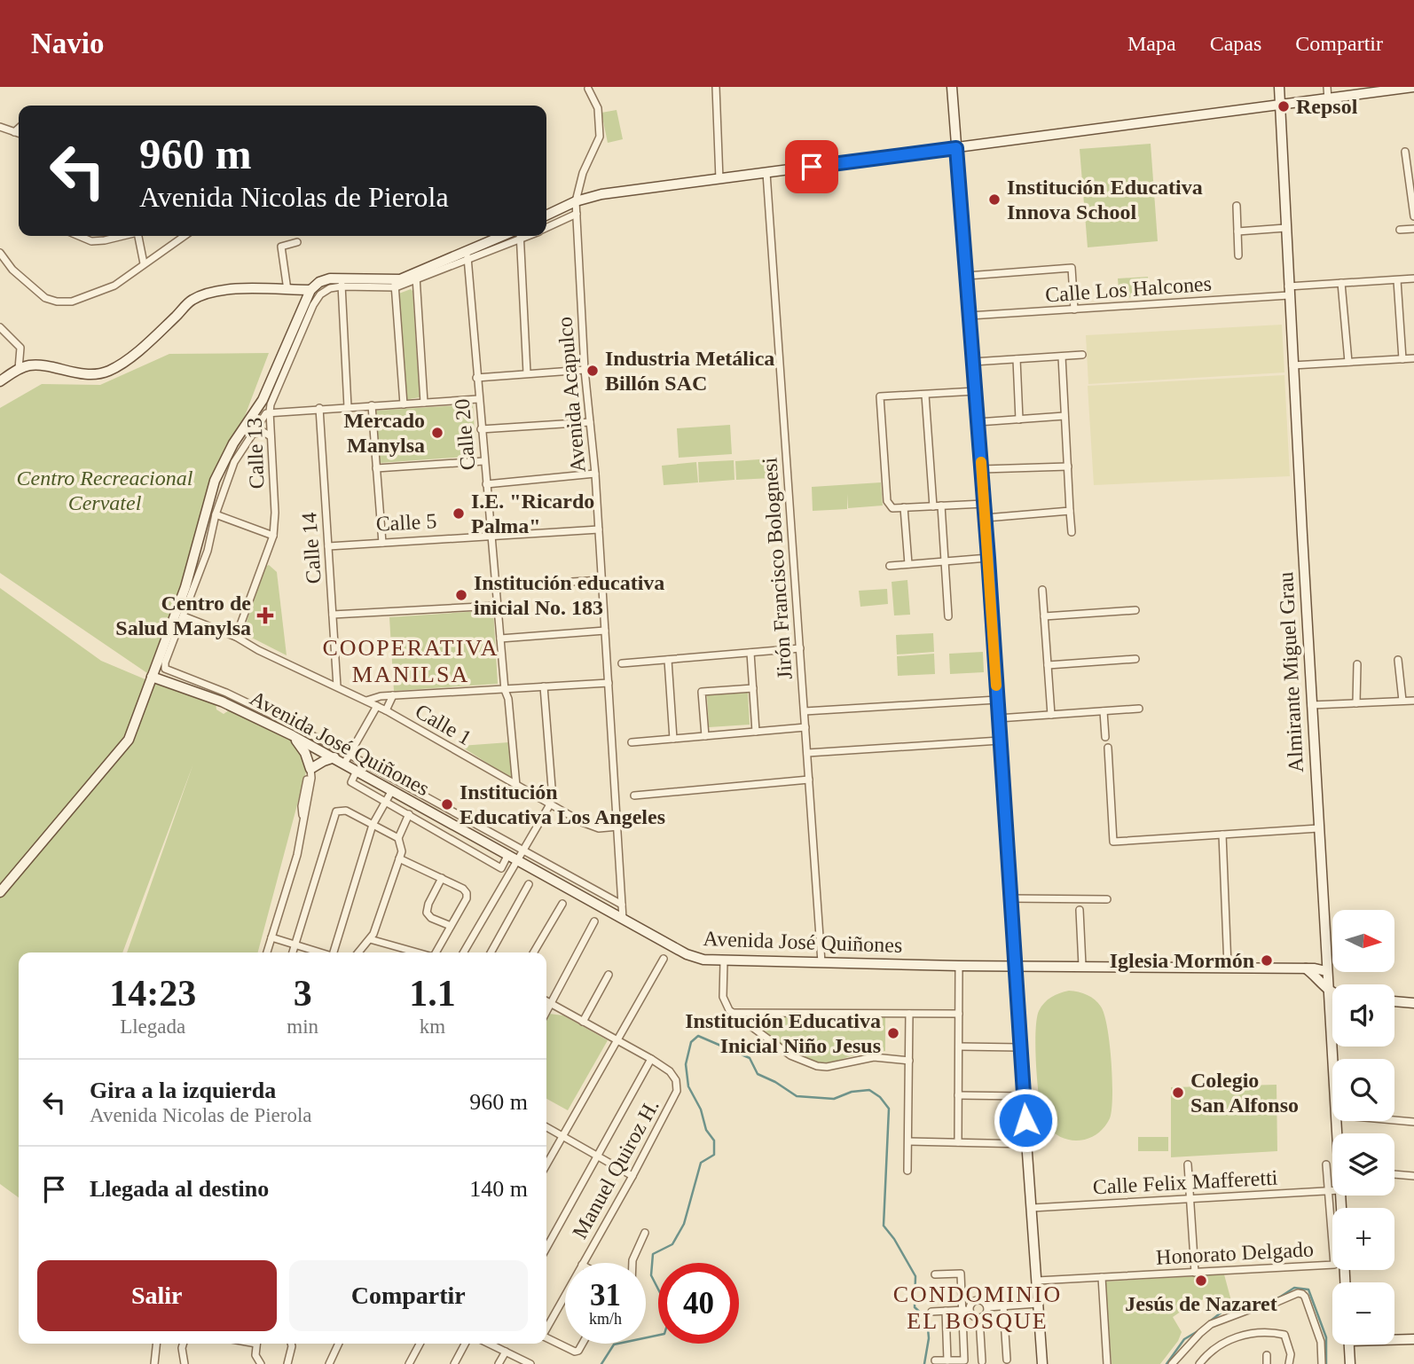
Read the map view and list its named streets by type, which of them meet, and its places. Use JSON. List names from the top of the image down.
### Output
{
  "streets": {
    "street": [
      "Calle Los Halcones",
      "Avenida Acapulco",
      "Calle 20",
      "Calle 13",
      "Calle 5",
      "Calle 14",
      "Jirón Francisco Bolognesi",
      "Almirante Miguel Grau",
      "Calle 1",
      "Avenida José Quiñones",
      "Manuel Quiroz H.",
      "Calle Felix Mafferetti",
      "Honorato Delgado"
    ]
  },
  "crossings": [
    ["Calle Los Halcones", "Almirante Miguel Grau"],
    ["Avenida Acapulco", "Calle 5"],
    ["Avenida Acapulco", "Calle 1"],
    ["Avenida Acapulco", "Avenida José Quiñones"],
    ["Calle 20", "Calle 5"],
    ["Calle 20", "Calle 1"],
    ["Calle 13", "Calle 1"],
    ["Calle 5", "Calle 14"],
    ["Calle 14", "Calle 1"],
    ["Jirón Francisco Bolognesi", "Avenida José Quiñones"],
    ["Almirante Miguel Grau", "Avenida José Quiñones"],
    ["Calle Felix Mafferetti", "Honorato Delgado"]
  ],
  "districts": ["COOPERATIVA MANILSA", "CONDOMINIO EL BOSQUE"],
  "parks": ["Centro Recreacional Cervatel"],
  "places": {
    "other": [
      "Repsol",
      "Institución Educativa Innova School",
      "Industria Metálica Billón SAC",
      "Mercado Manylsa",
      "I.E. \"Ricardo Palma\"",
      "Institución educativa inicial No. 183",
      "Institución Educativa Los Angeles",
      "Iglesia Mormón",
      "Institución Educativa Inicial Niño Jesus",
      "Colegio San Alfonso",
      "Jesús de Nazaret"
    ],
    "health": ["Centro de Salud Manylsa"]
  },
  "north": "right",
  "page": {
    "header": "Navio",
    "nav": ["Mapa", "Capas", "Compartir"],
    "turn": ["960 m", "Avenida Nicolas de Pierola"],
    "map_buttons": ["+", "−"],
    "eta": [
      "14:23",
      "Llegada",
      "3",
      "min",
      "1.1",
      "km"
    ],
    "list": [
      {
        "name": "Gira a la izquierda",
        "note": "Avenida Nicolas de Pierola",
        "value": "960 m"
      },
      {
        "name": "Llegada al destino",
        "value": "140 m"
      }
    ],
    "buttons": ["Salir", "Compartir"],
    "speed": "31 km/h",
    "limit": "40"
  }
}
